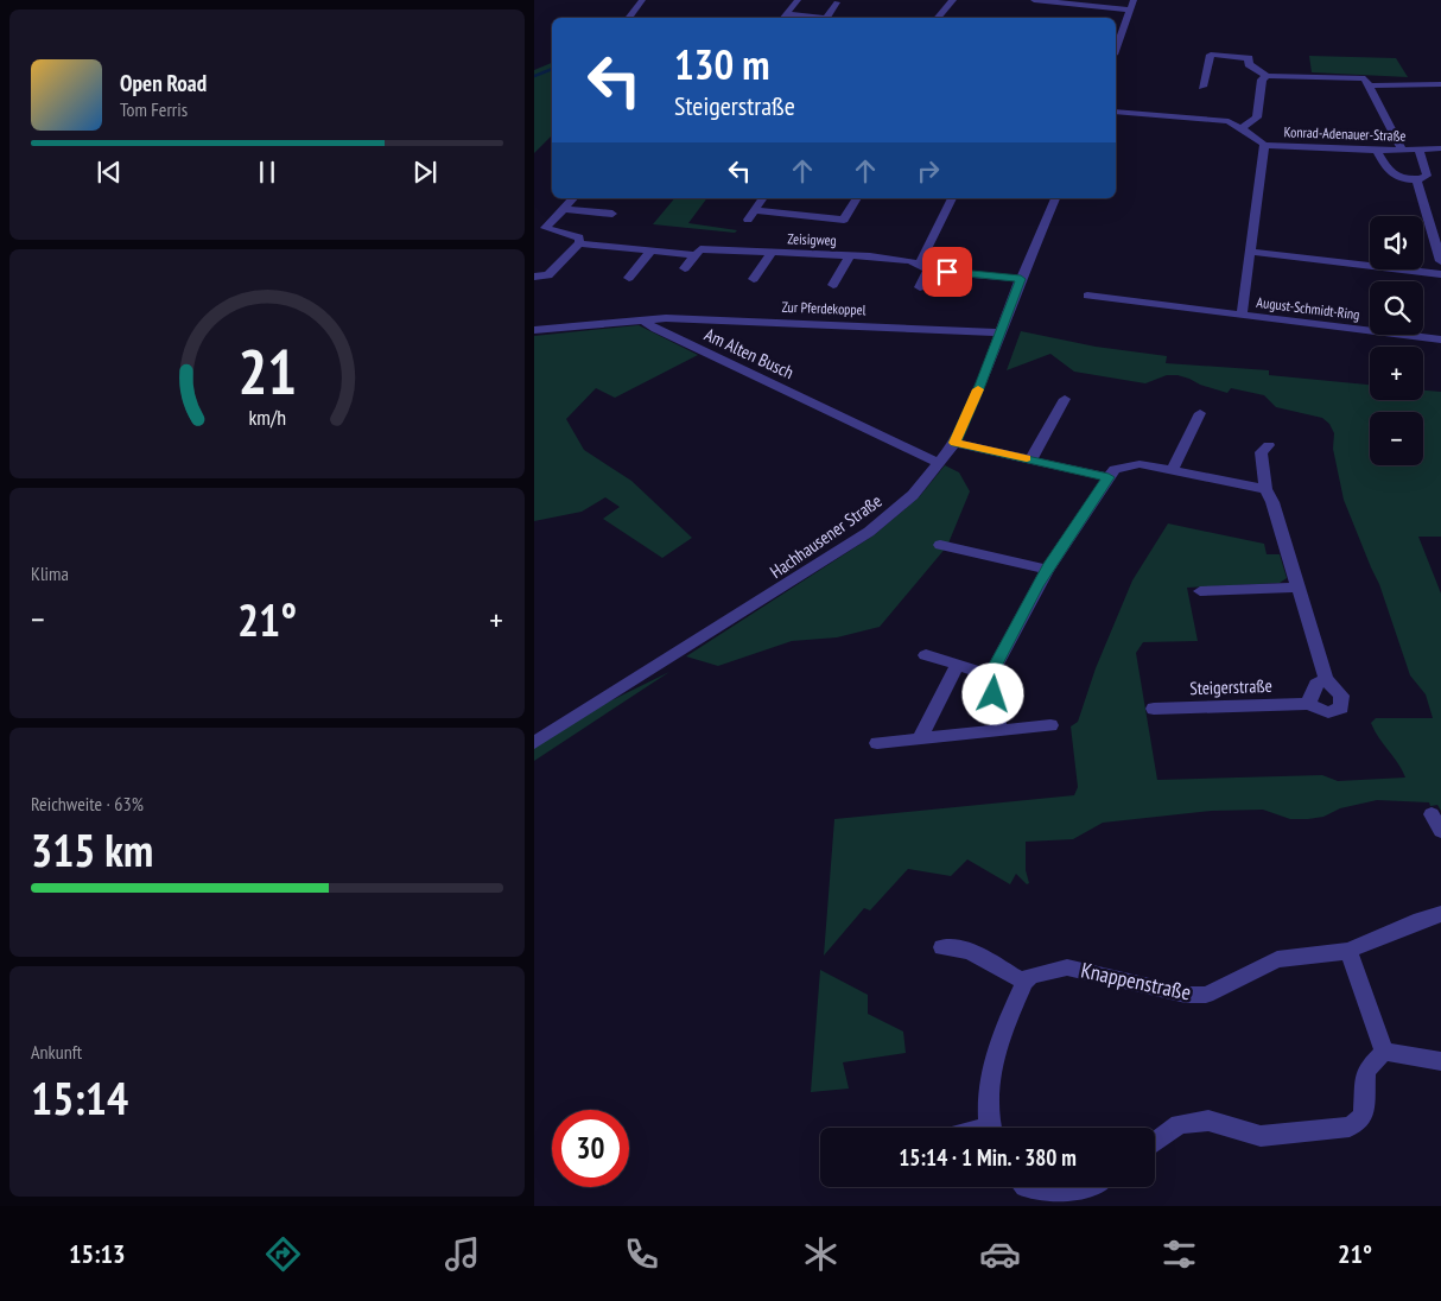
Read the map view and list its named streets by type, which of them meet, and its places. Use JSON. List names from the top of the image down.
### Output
{
  "streets": {
    "street": [
      "Konrad-Adenauer-Straße",
      "Zeisigweg",
      "Zur Pferdekoppel",
      "August-Schmidt-Ring",
      "Am Alten Busch",
      "Hachhausener Straße",
      "Steigerstraße",
      "Knappenstraße"
    ]
  },
  "crossings": [
    ["Konrad-Adenauer-Straße", "August-Schmidt-Ring"],
    ["Zeisigweg", "Hachhausener Straße"],
    ["Zur Pferdekoppel", "Am Alten Busch"],
    ["Zur Pferdekoppel", "Hachhausener Straße"],
    ["Am Alten Busch", "Hachhausener Straße"]
  ],
  "page": {
    "turn": ["130 m", "Steigerstraße"],
    "song": ["Open Road", "Tom Ferris"],
    "map_buttons": ["+", "−"],
    "tile": [
      "Klima",
      ["Reichweite · 63%", "315 km"],
      ["Ankunft", "15:14"]
    ],
    "heat": ["−", "21°", "+"],
    "limit": "30",
    "trip": "15:14 · 1 Min. · 380 m",
    "tabs": ["15:13", "21°"],
    "gauge": ["21", "km/h"]
  }
}
